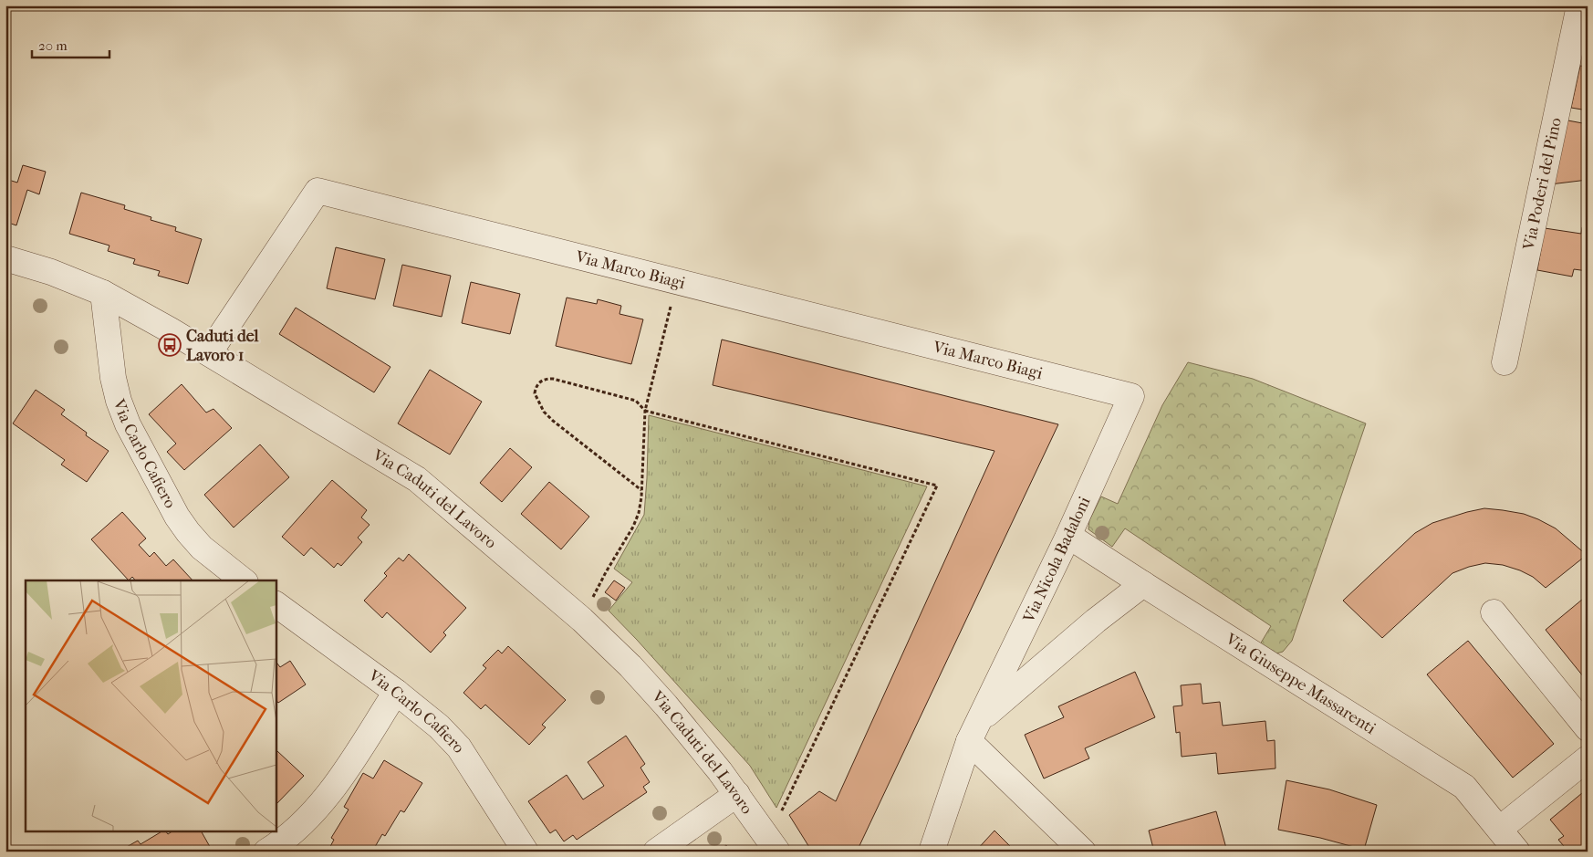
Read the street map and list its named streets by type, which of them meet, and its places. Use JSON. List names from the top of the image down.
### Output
{
  "streets": {
    "street": [
      "Via Poderi del Pino",
      "Via Marco Biagi",
      "Via Carlo Cafiero",
      "Via Caduti del Lavoro",
      "Via Nicola Badaloni",
      "Via Giuseppe Massarenti"
    ]
  },
  "crossings": [
    ["Via Marco Biagi", "Via Caduti del Lavoro"],
    ["Via Marco Biagi", "Via Nicola Badaloni"],
    ["Via Carlo Cafiero", "Via Caduti del Lavoro"],
    ["Via Nicola Badaloni", "Via Giuseppe Massarenti"]
  ],
  "places": {
    "bus stop": ["Caduti del Lavoro 1"]
  },
  "scale_bar": "20 m"
}
